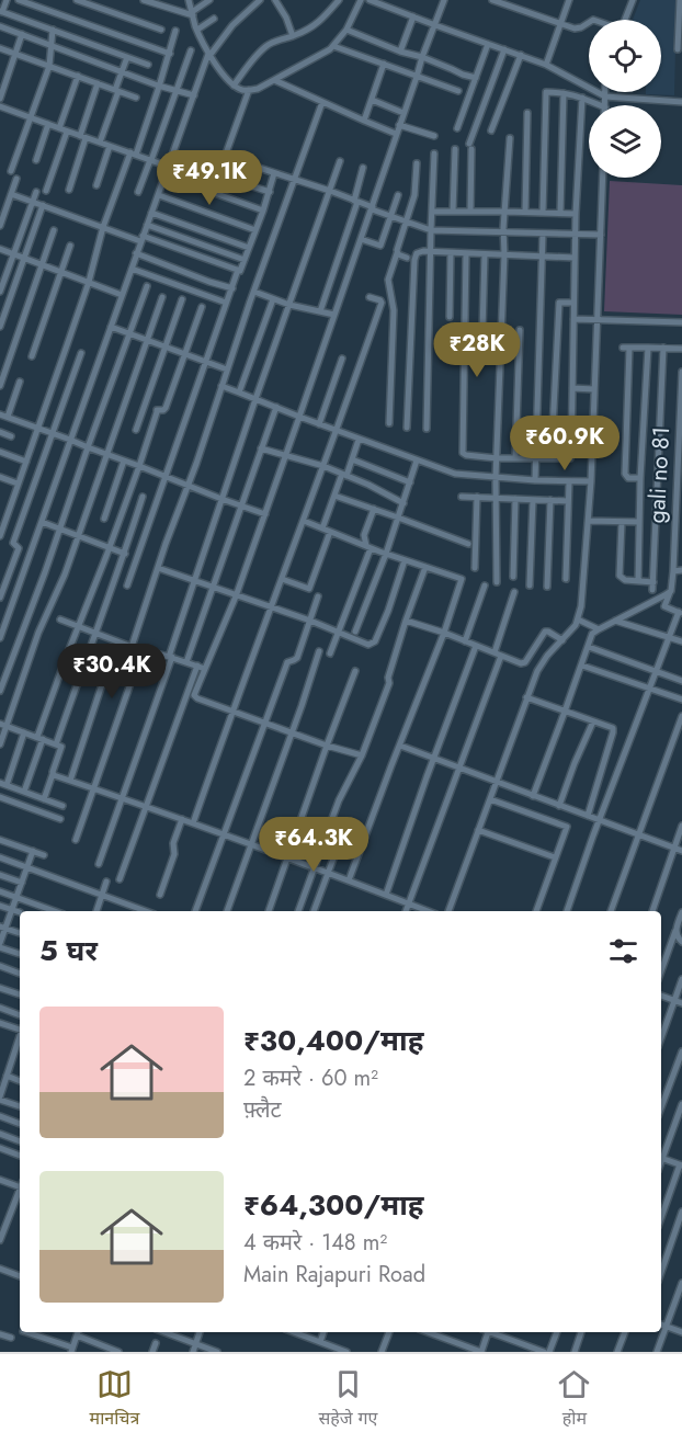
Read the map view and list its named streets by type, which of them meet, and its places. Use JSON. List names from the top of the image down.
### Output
{
  "streets": {
    "street": ["gali no 81"]
  },
  "page": {
    "price": [
      "₹49.1K",
      "₹28K",
      "₹60.9K",
      "₹30.4K",
      "₹64.3K"
    ],
    "heading": "5 घर",
    "list": [
      {
        "name": "₹30,400/माह",
        "note": "2 कमरे · 60 m² · फ़्लैट"
      },
      {
        "name": "₹64,300/माह",
        "note": "4 कमरे · 148 m² · Main Rajapuri Road"
      }
    ],
    "tabs": ["मानचित्र", "सहेजे गए", "होम"]
  }
}
